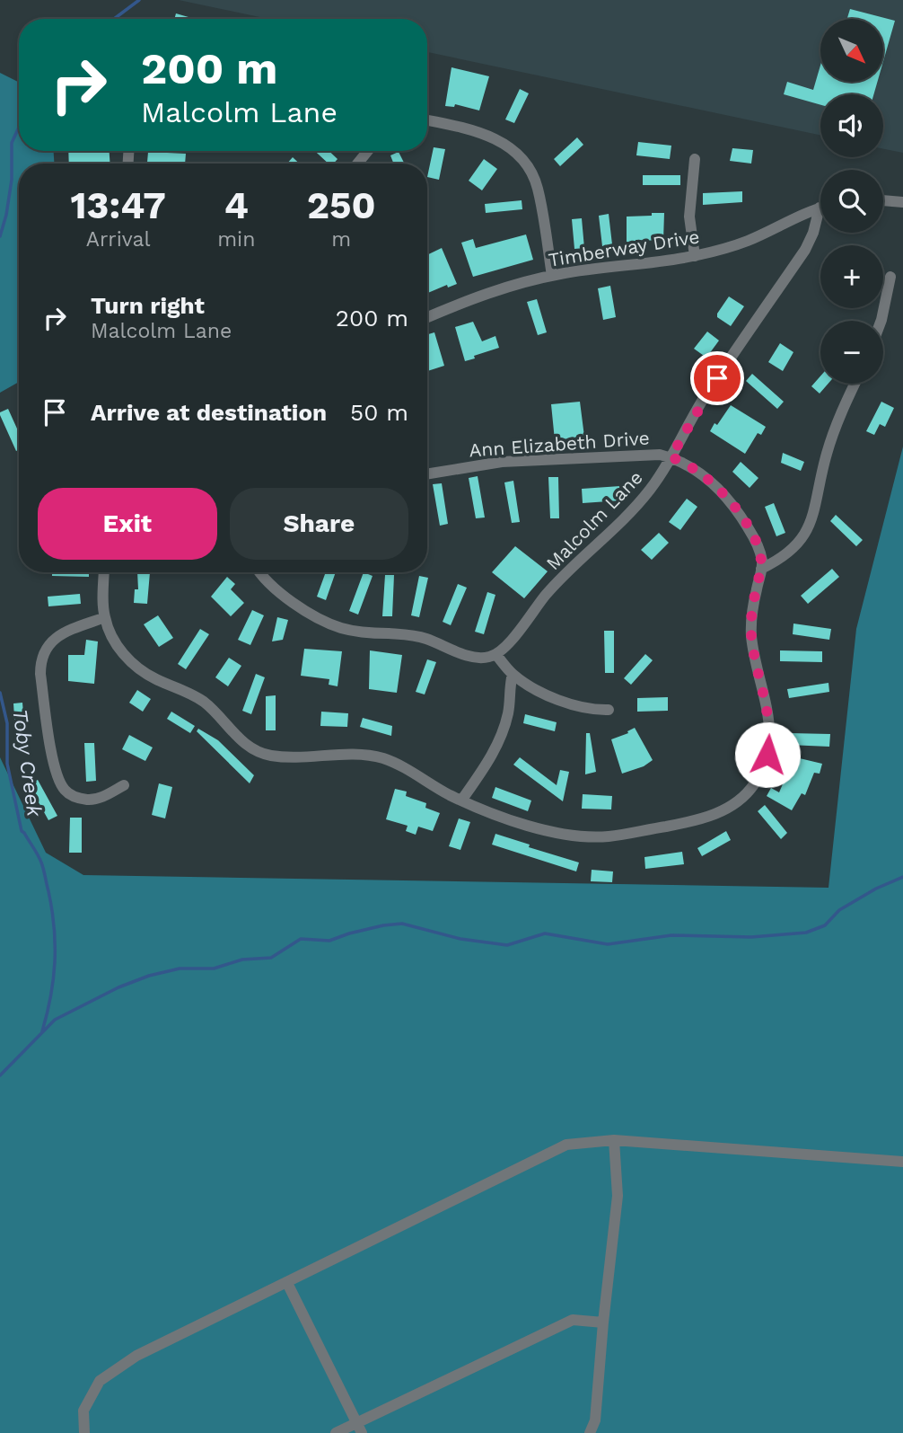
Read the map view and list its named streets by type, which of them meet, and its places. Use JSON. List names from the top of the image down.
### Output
{
  "streets": {
    "street": ["Timberway Drive", "Ann Elizabeth Drive", "Malcolm Lane"]
  },
  "crossings": [
    ["Ann Elizabeth Drive", "Malcolm Lane"]
  ],
  "water": ["Toby Creek"],
  "north": "bottom right",
  "page": {
    "map_buttons": ["+", "−"],
    "turn": ["200 m", "Malcolm Lane"],
    "eta": [
      "13:47",
      "Arrival",
      "4",
      "min",
      "250",
      "m"
    ],
    "list": [
      {
        "name": "Turn right",
        "note": "Malcolm Lane",
        "value": "200 m"
      },
      {
        "name": "Arrive at destination",
        "value": "50 m"
      }
    ],
    "buttons": ["Exit", "Share"]
  }
}
